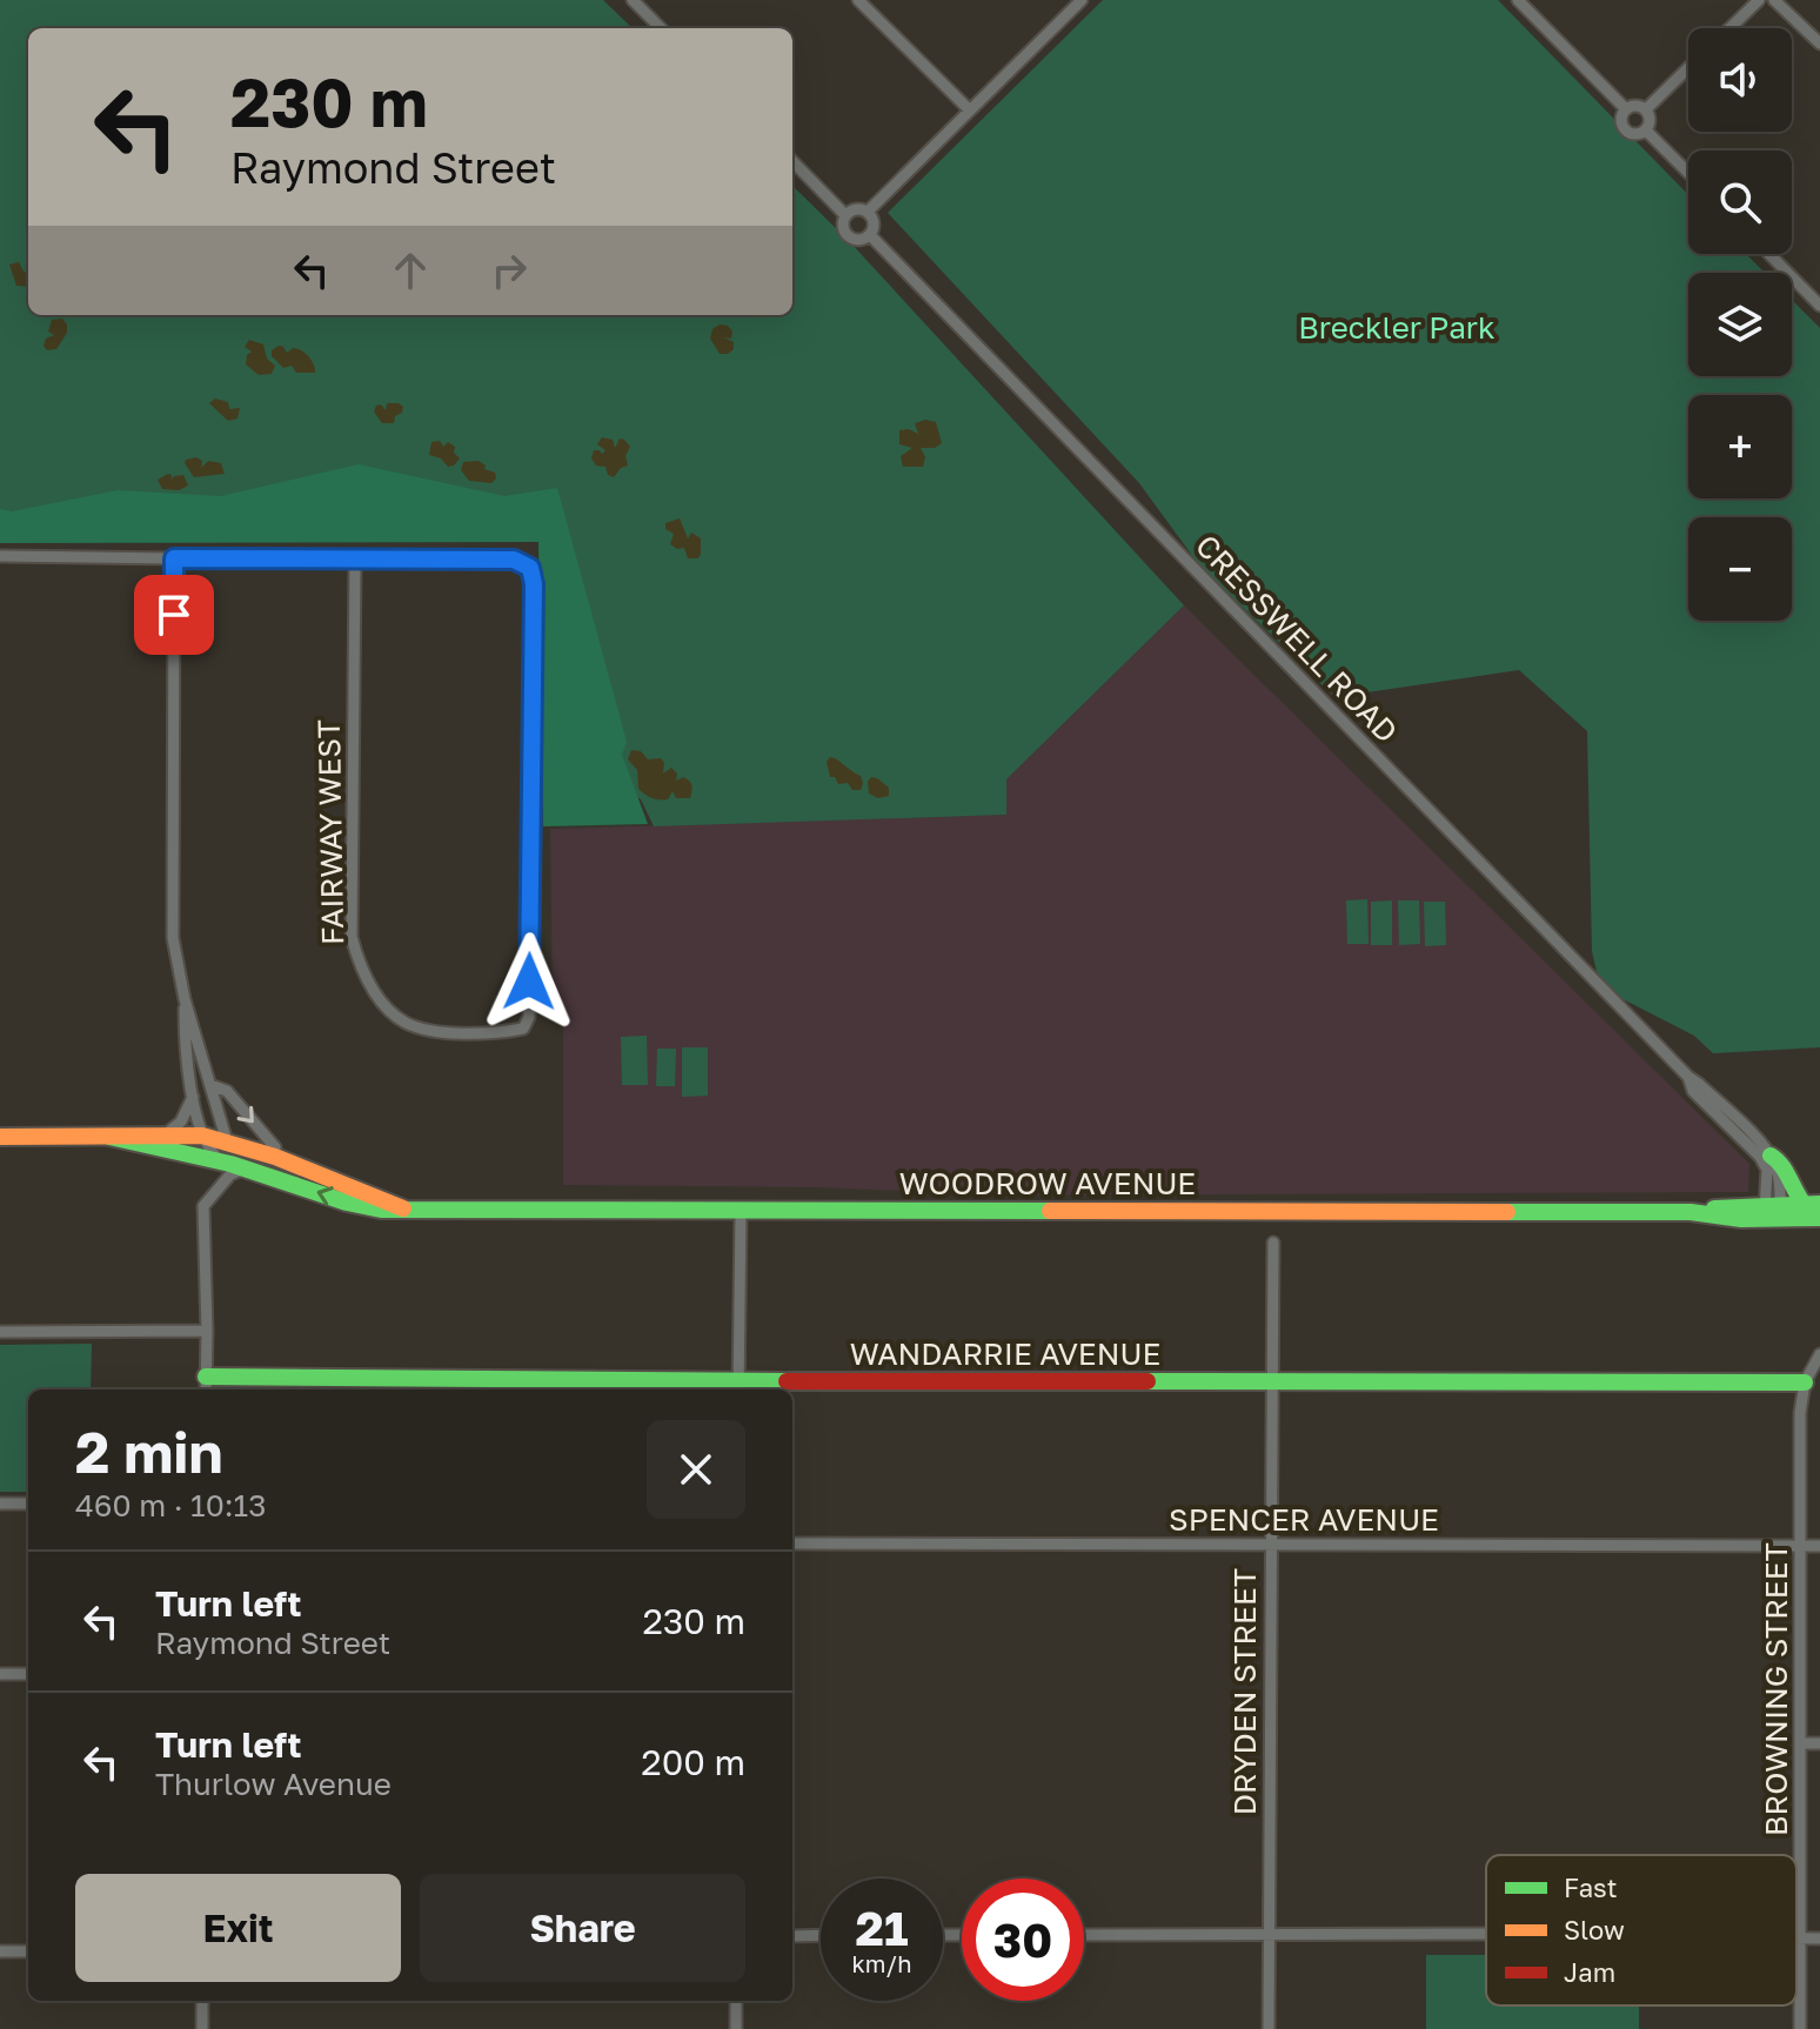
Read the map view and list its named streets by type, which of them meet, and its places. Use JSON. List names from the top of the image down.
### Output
{
  "streets": {
    "main road": ["WOODROW AVENUE", "WANDARRIE AVENUE"],
    "street": [
      "CRESSWELL ROAD",
      "FAIRWAY WEST",
      "SPENCER AVENUE",
      "BROWNING STREET",
      "DRYDEN STREET"
    ]
  },
  "crossings": [
    ["CRESSWELL ROAD", "WOODROW AVENUE"],
    ["WANDARRIE AVENUE", "BROWNING STREET"],
    ["WANDARRIE AVENUE", "DRYDEN STREET"],
    ["SPENCER AVENUE", "BROWNING STREET"],
    ["SPENCER AVENUE", "DRYDEN STREET"]
  ],
  "parks": ["Breckler Park"],
  "legend": ["Fast", "Slow", "Jam"],
  "page": {
    "map_buttons": ["+", "−"],
    "turn": ["230 m", "Raymond Street"],
    "heading": ["2 min", "460 m · 10:13"],
    "list": [
      {
        "name": "Turn left",
        "note": "Raymond Street",
        "value": "230 m"
      },
      {
        "name": "Turn left",
        "note": "Thurlow Avenue",
        "value": "200 m"
      }
    ],
    "buttons": ["Exit", "Share"],
    "speed": "21 km/h",
    "limit": "30"
  }
}
